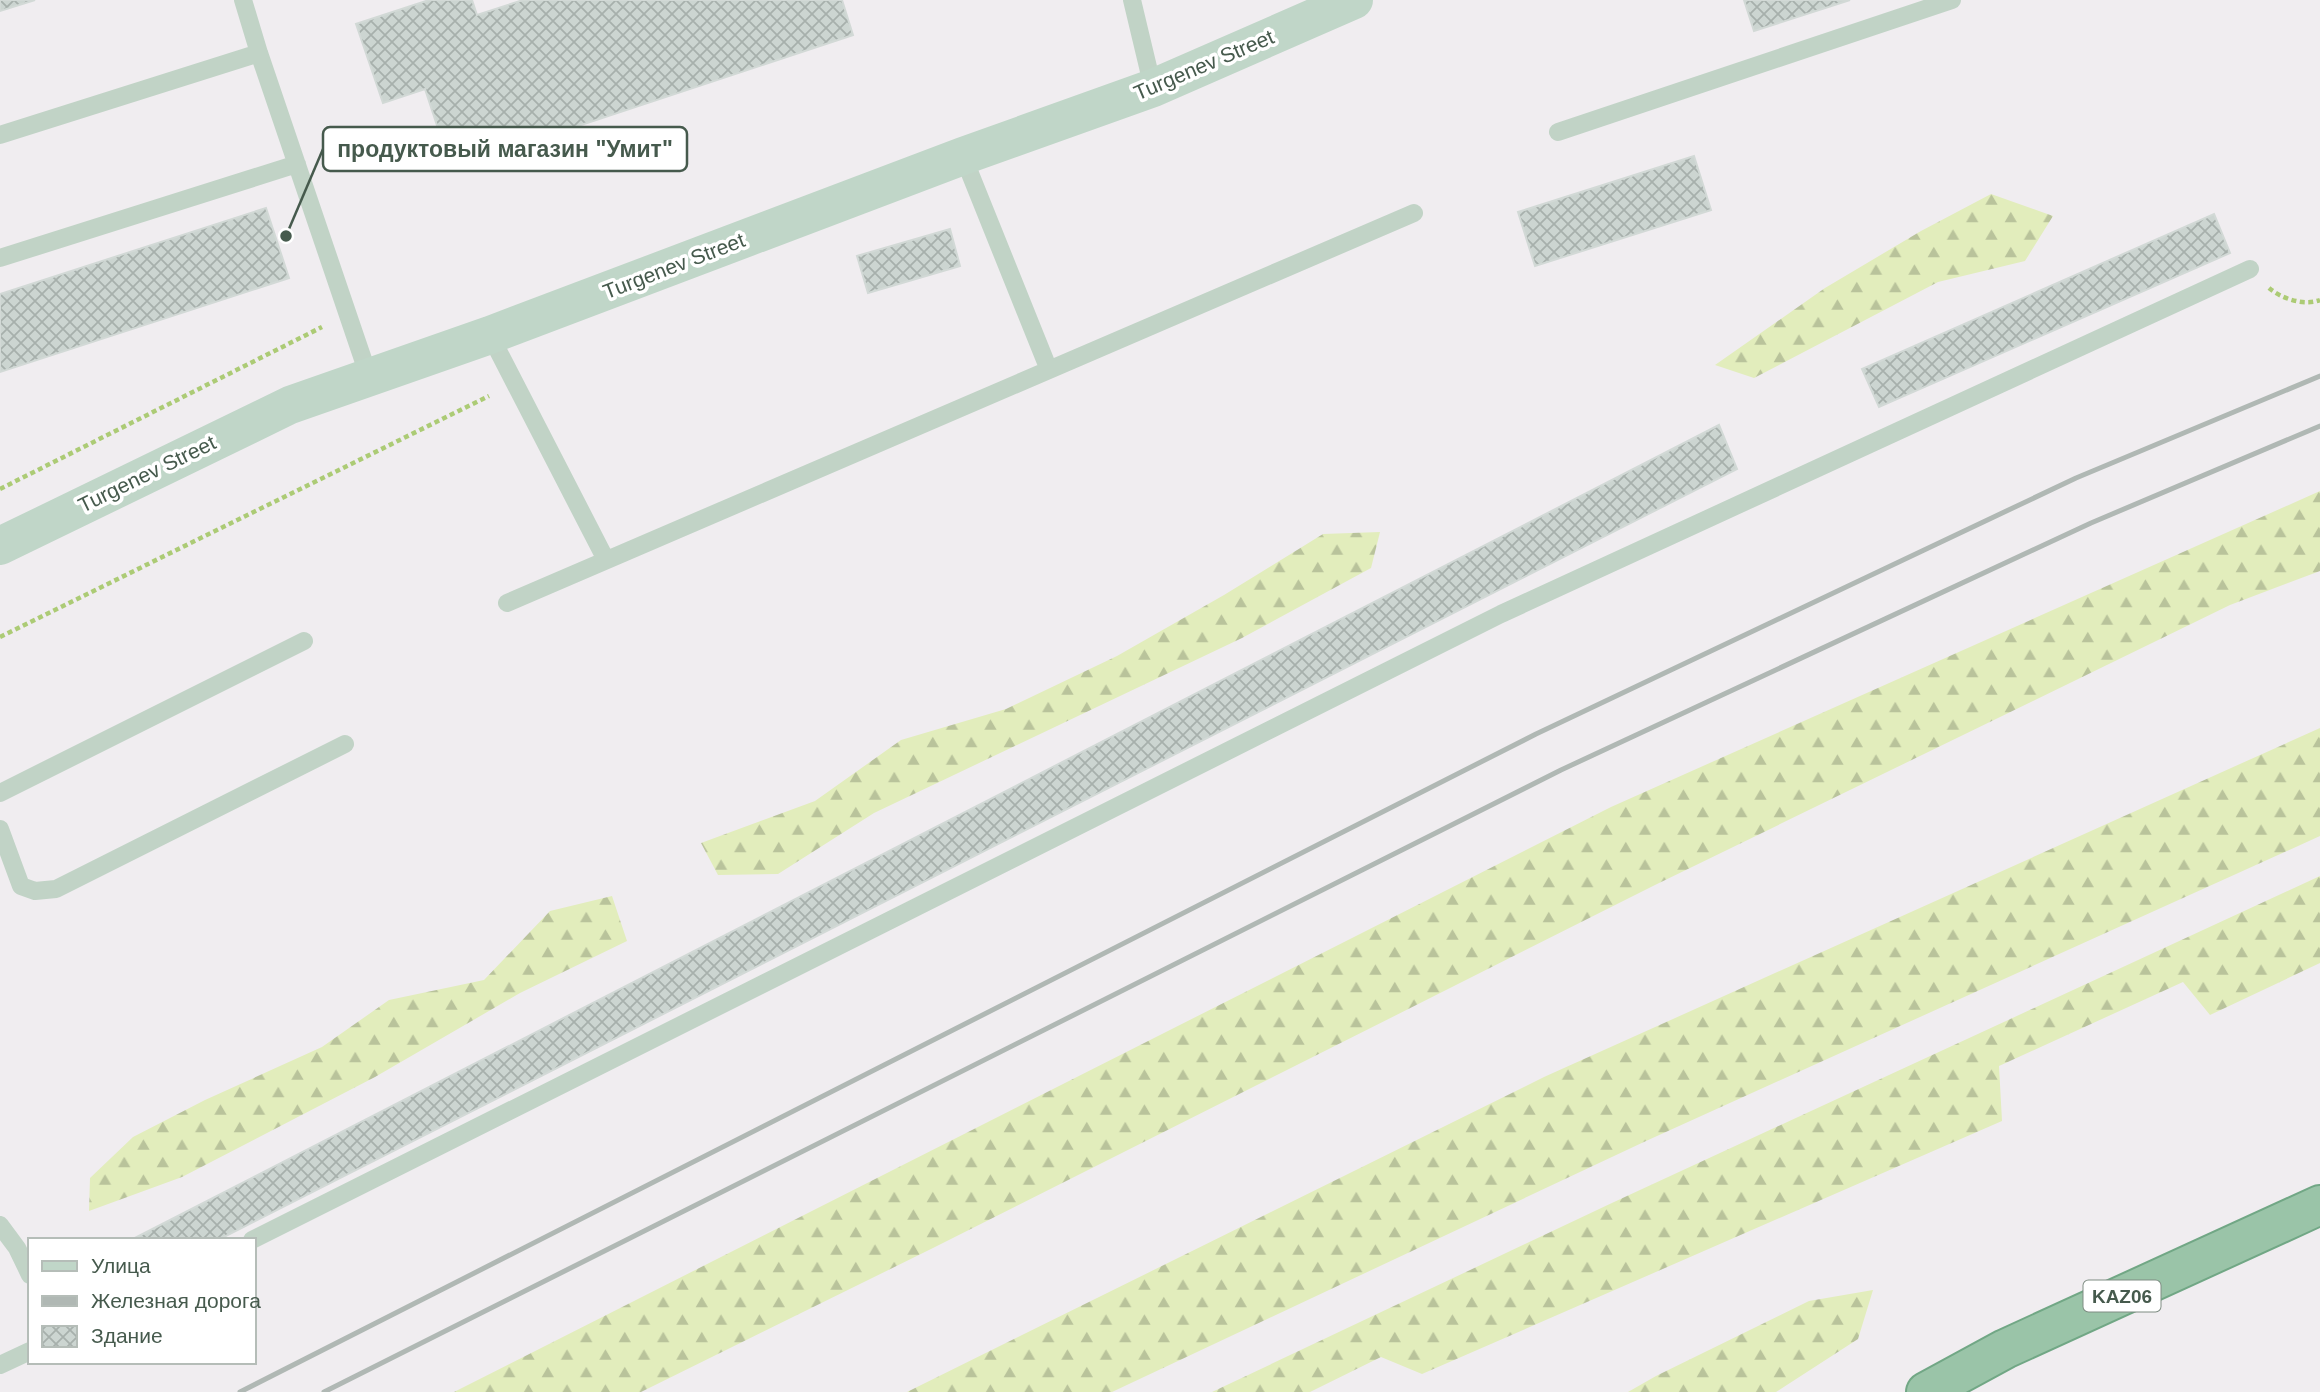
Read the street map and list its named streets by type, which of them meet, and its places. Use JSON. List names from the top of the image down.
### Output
{
  "streets": {
    "highway": ["KАZ06"],
    "main road": ["Turgenev Street"]
  },
  "places": ["продуктовый магазин \"Умит\""],
  "legend": ["Улица", "Железная дорога", "Здание"]
}
